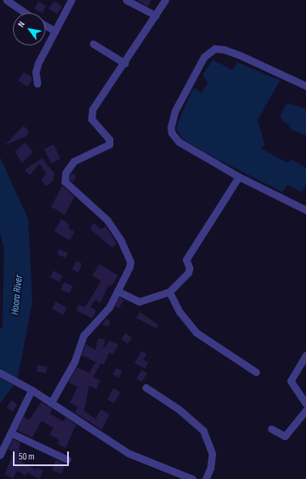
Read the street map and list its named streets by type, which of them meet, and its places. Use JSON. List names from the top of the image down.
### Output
{
  "water": ["Haora River"],
  "scale_bar": "50 m",
  "north": "top left"
}
